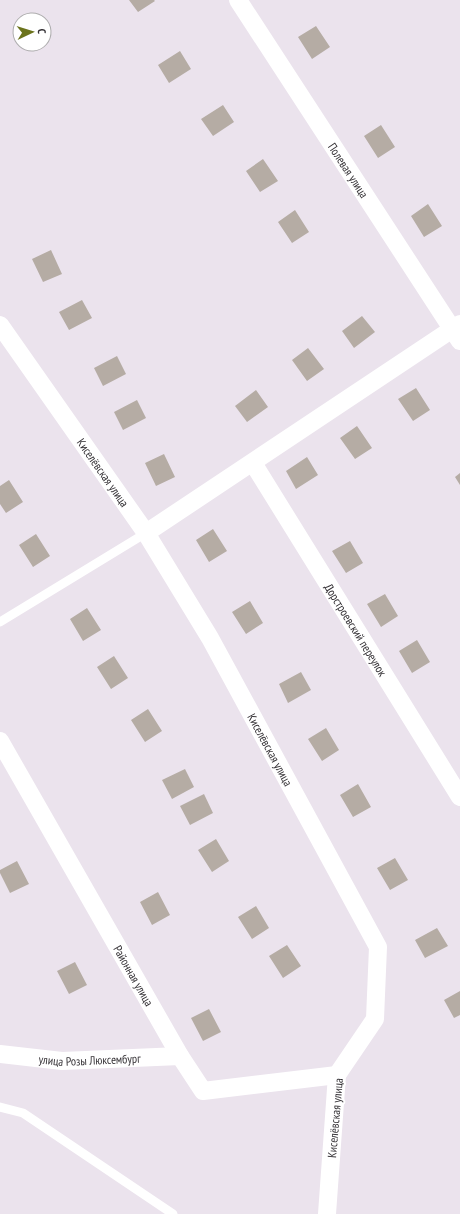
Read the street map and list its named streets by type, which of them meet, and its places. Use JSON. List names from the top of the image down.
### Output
{
  "streets": {
    "street": [
      "Полевая улица",
      "Киселёвская улица",
      "Дорстроевский переулок",
      "Районная улица",
      "улица Розы Люксембург"
    ]
  },
  "crossings": [
    ["Киселёвская улица", "Районная улица"],
    ["Районная улица", "улица Розы Люксембург"]
  ],
  "north": "right"
}
